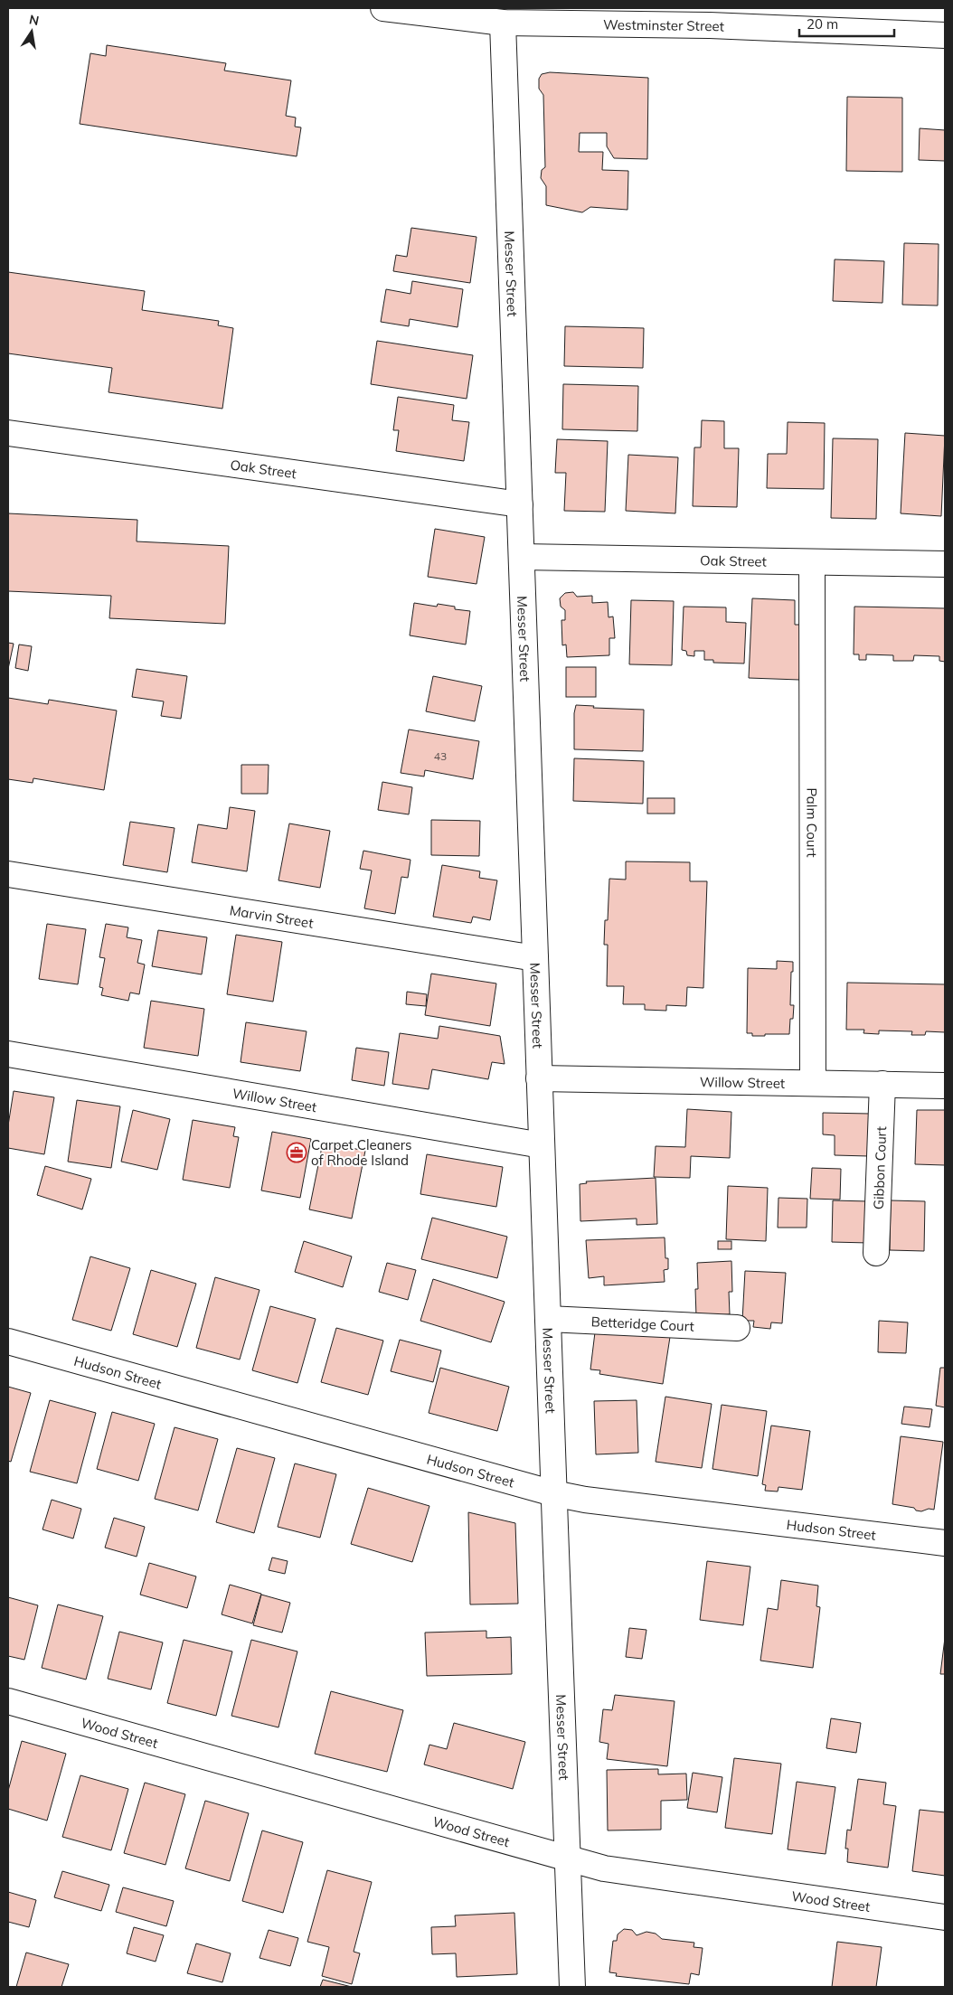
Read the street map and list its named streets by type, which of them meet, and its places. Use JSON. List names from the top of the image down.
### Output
{
  "streets": {
    "street": [
      "Westminster Street",
      "Messer Street",
      "Oak Street",
      "Palm Court",
      "Marvin Street",
      "Willow Street",
      "Gibbon Court",
      "Betteridge Court",
      "Hudson Street",
      "Wood Street"
    ]
  },
  "crossings": [
    ["Westminster Street", "Messer Street"],
    ["Messer Street", "Oak Street"],
    ["Messer Street", "Marvin Street"],
    ["Messer Street", "Willow Street"],
    ["Messer Street", "Betteridge Court"],
    ["Messer Street", "Hudson Street"],
    ["Messer Street", "Wood Street"],
    ["Oak Street", "Palm Court"],
    ["Palm Court", "Willow Street"],
    ["Willow Street", "Gibbon Court"]
  ],
  "places": {
    "office": ["Carpet Cleaners of Rhode Island"]
  },
  "house_numbers": ["43"],
  "scale_bar": "20 m",
  "north": "top"
}
